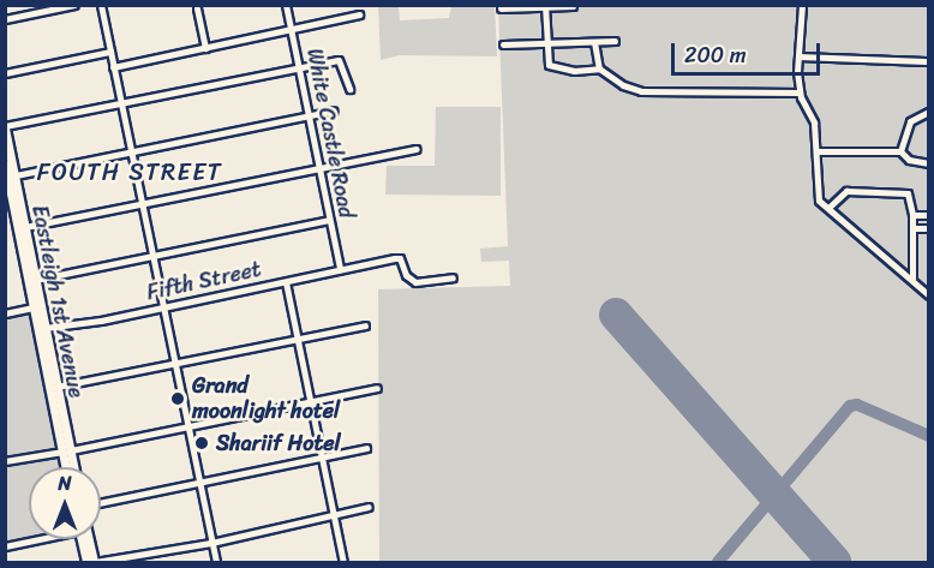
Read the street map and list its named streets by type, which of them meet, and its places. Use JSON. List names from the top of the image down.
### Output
{
  "streets": {
    "main road": ["Eastleigh 1st Avenue"],
    "street": ["White Castle Road", "Fifth Street"]
  },
  "crossings": [
    ["White Castle Road", "Fifth Street"],
    ["Fifth Street", "Eastleigh 1st Avenue"]
  ],
  "districts": ["FOUTH STREET"],
  "places": ["Grand moonlight hotel", "Shariif Hotel"],
  "scale_bar": "200 m",
  "north": "top"
}
